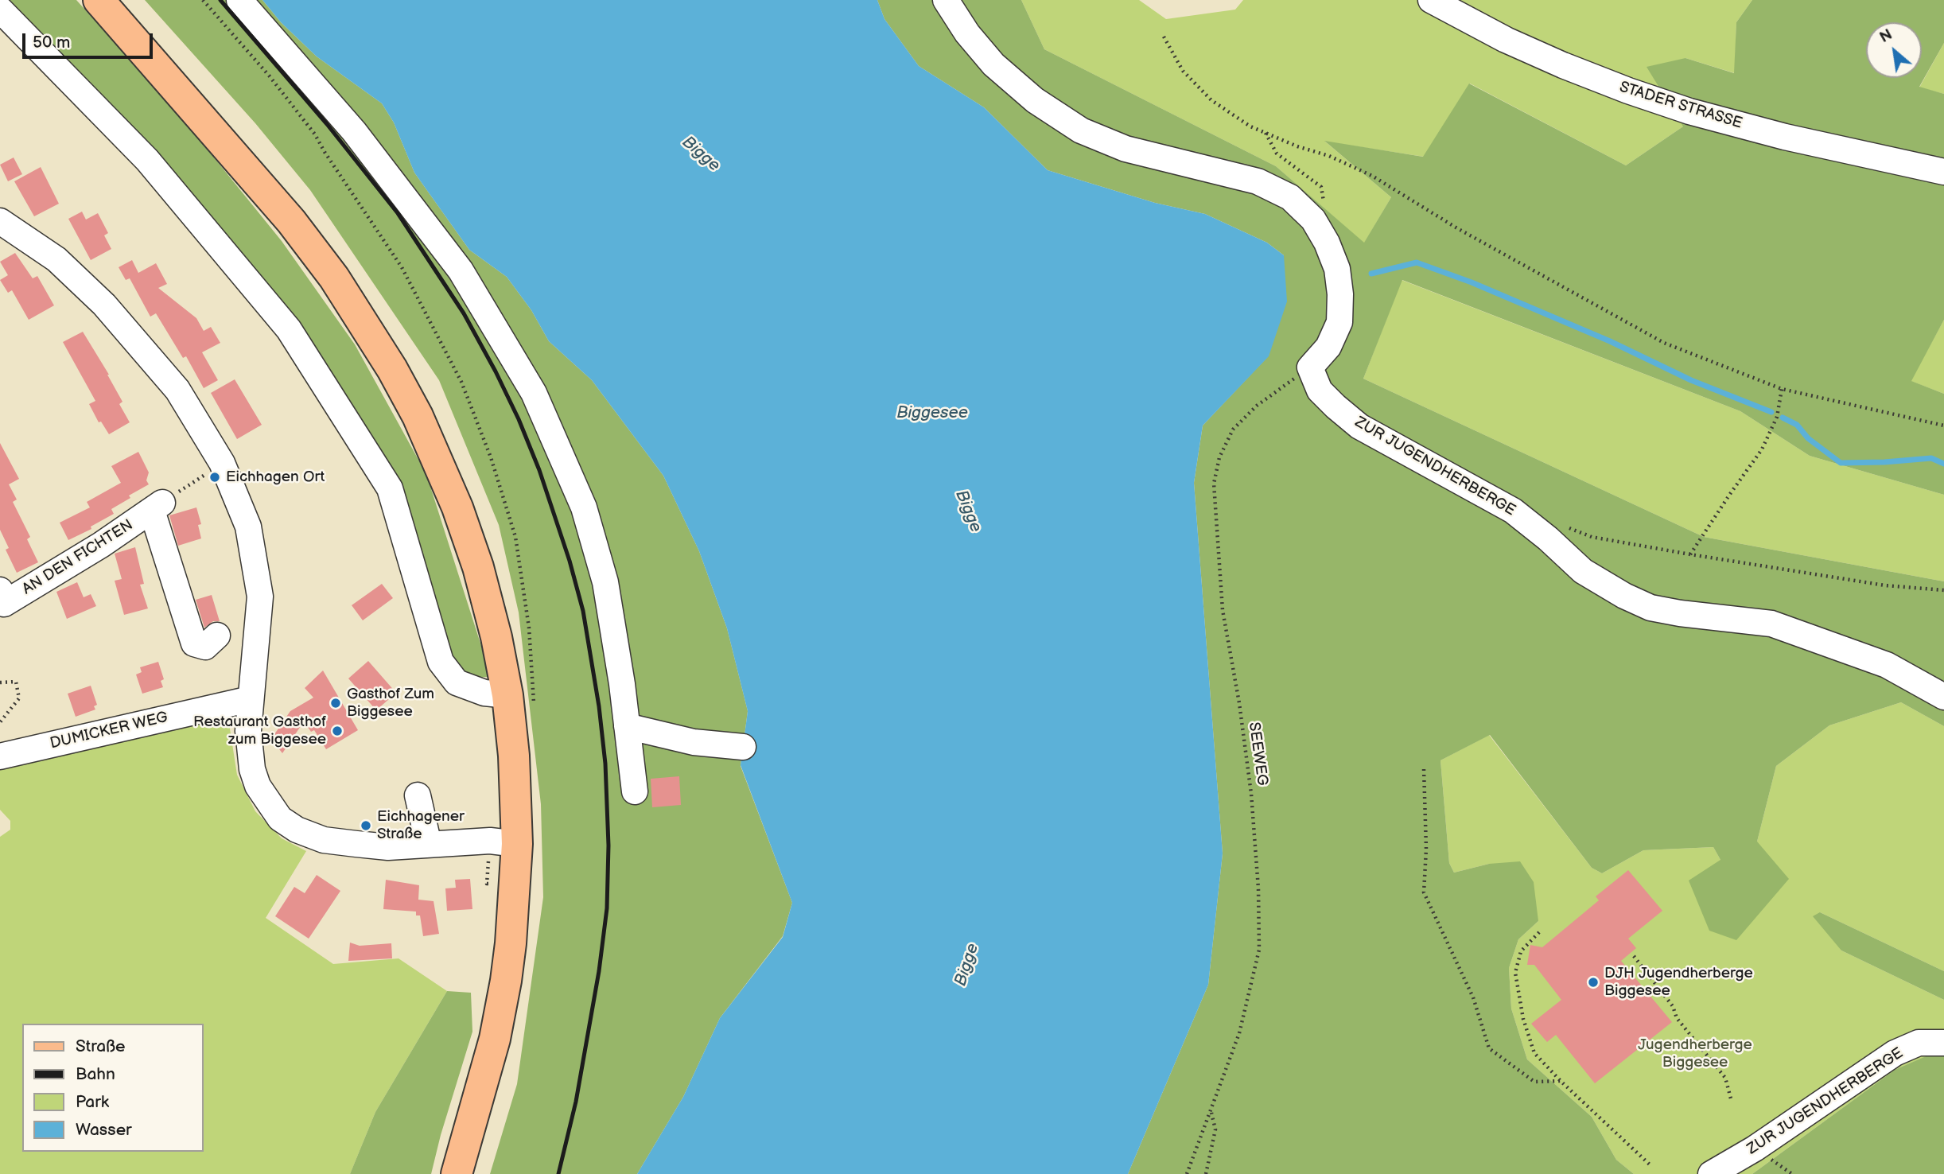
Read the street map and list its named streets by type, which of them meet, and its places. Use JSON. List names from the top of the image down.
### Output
{
  "streets": {
    "street": [
      "STADER STRASSE",
      "ZUR JUGENDHERBERGE",
      "AN DEN FICHTEN",
      "DUMICKER WEG"
    ],
    "path": ["SEEWEG"]
  },
  "crossings": [
    ["ZUR JUGENDHERBERGE", "SEEWEG"]
  ],
  "water": ["Bigge", "Biggesee"],
  "parks": ["Jugendherberge Biggesee"],
  "places": [
    "Eichhagen Ort",
    "Gasthof Zum Biggesee",
    "Restaurant Gasthof zum Biggesee",
    "Eichhagener Straße",
    "DJH Jugendherberge Biggesee"
  ],
  "legend": [
    "Straße",
    "Bahn",
    "Park",
    "Wasser"
  ],
  "scale_bar": "50 m",
  "north": "top left"
}
